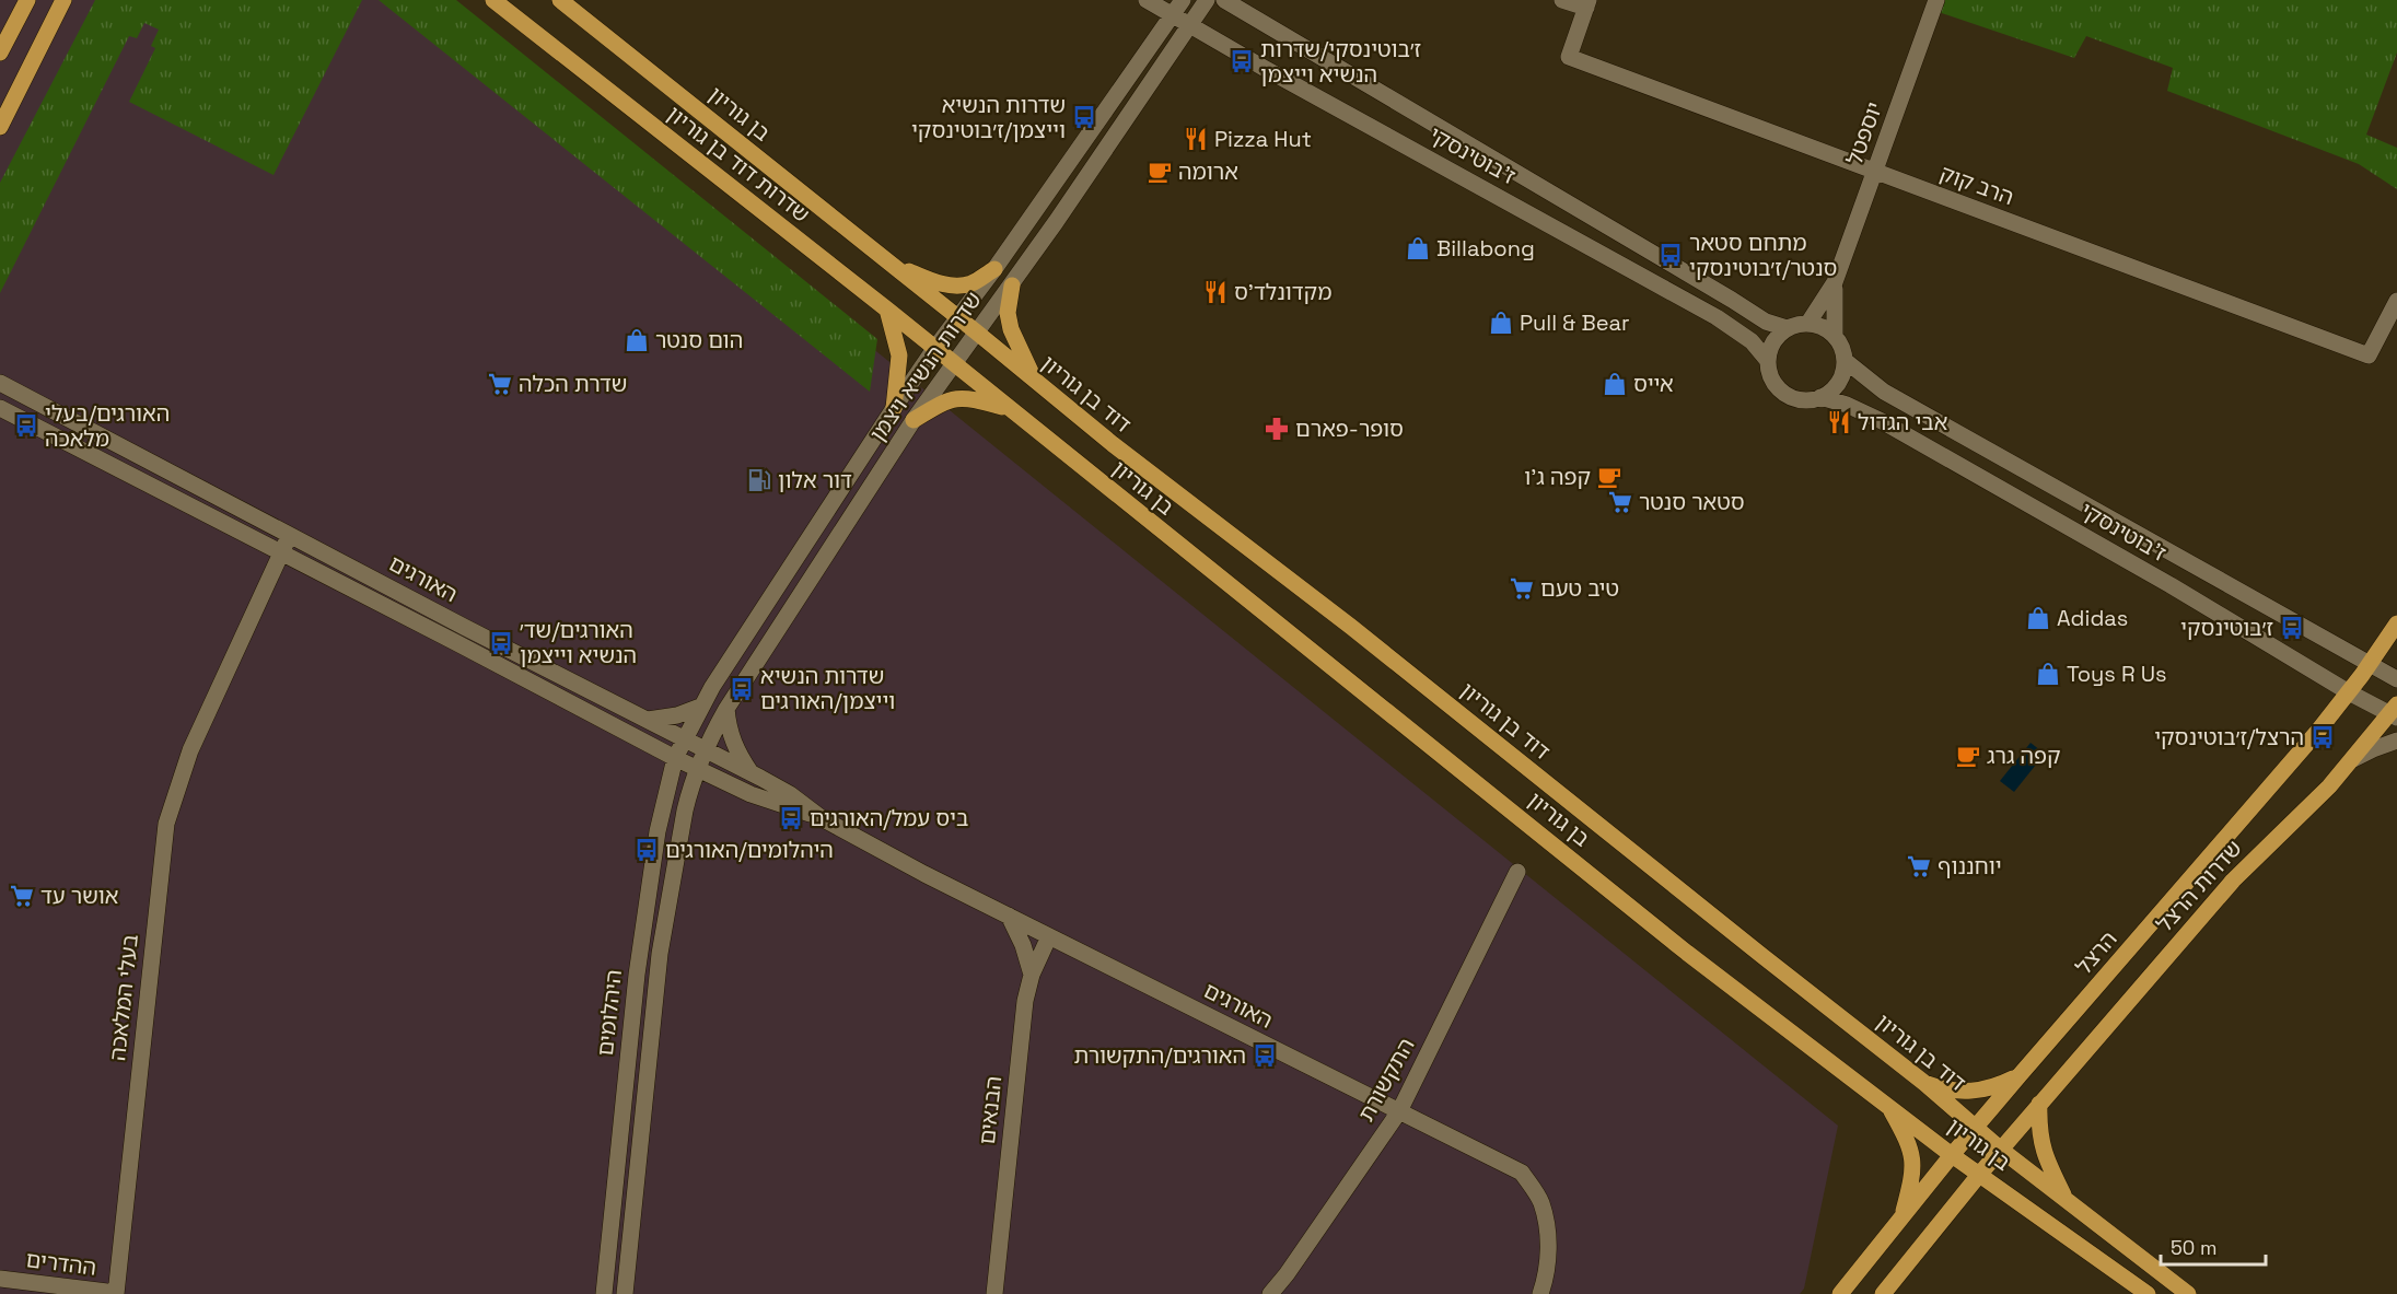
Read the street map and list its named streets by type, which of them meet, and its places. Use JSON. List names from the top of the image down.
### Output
{
  "streets": {
    "main road": [
      "בן גוריון",
      "שדרות דוד בן גוריון",
      "דוד בן גוריון",
      "שדרות הרצל",
      "הרצל"
    ],
    "street": [
      "יוספטל",
      "ז'בוטינסקי",
      "הרב קוק",
      "שדרות הנשיא ויצמן",
      "האורגים",
      "בעלי המלאכה",
      "היהלומים",
      "התקשורת",
      "הבנאים",
      "ההדרים"
    ]
  },
  "crossings": [
    ["בן גוריון", "שדרות דוד בן גוריון"],
    ["בן גוריון", "שדרות הנשיא ויצמן"],
    ["יוספטל", "ז'בוטינסקי"],
    ["יוספטל", "הרב קוק"],
    ["ז'בוטינסקי", "שדרות הנשיא ויצמן"],
    ["ז'בוטינסקי", "שדרות הרצל"],
    ["שדרות דוד בן גוריון", "שדרות הנשיא ויצמן"],
    ["שדרות הנשיא ויצמן", "דוד בן גוריון"],
    ["שדרות הנשיא ויצמן", "האורגים"],
    ["שדרות הנשיא ויצמן", "היהלומים"],
    ["האורגים", "בעלי המלאכה"],
    ["האורגים", "היהלומים"],
    ["האורגים", "התקשורת"],
    ["האורגים", "הבנאים"],
    ["שדרות הרצל", "הרצל"],
    ["בעלי המלאכה", "ההדרים"]
  ],
  "places": {
    "bus stop": [
      "ז׳בוטינסקי/שדרות הנשיא וייצמן",
      "שדרות הנשיא וייצמן/ז׳בוטינסקי",
      "מתחם סטאר סנטר/ז׳בוטינסקי",
      "האורגים/בעלי מלאכה",
      "ז׳בוטינסקי",
      "האורגים/שד׳ הנשיא וייצמן",
      "שדרות הנשיא וייצמן/האורגים",
      "הרצל/ז׳בוטינסקי",
      "ביס עמל/האורגים",
      "היהלומים/האורגים",
      "האורגים/התקשורת"
    ],
    "restaurant": ["Pizza Hut", "מקדונלד'ס", "אבי הגדול"],
    "cafe": ["ארומה", "קפה ג'ו", "קפה גרג"],
    "shop": [
      "Billabong",
      "Pull & Bear",
      "הום סנטר",
      "אייס",
      "Adidas",
      "Toys R Us"
    ],
    "supermarket": [
      "שדרת הכלה",
      "סטאר סנטר",
      "טיב טעם",
      "יוחננוף",
      "אושר עד"
    ],
    "pharmacy": ["סופר-פארם"],
    "fuel station": ["דור אלון"]
  },
  "scale_bar": "50 m"
}
